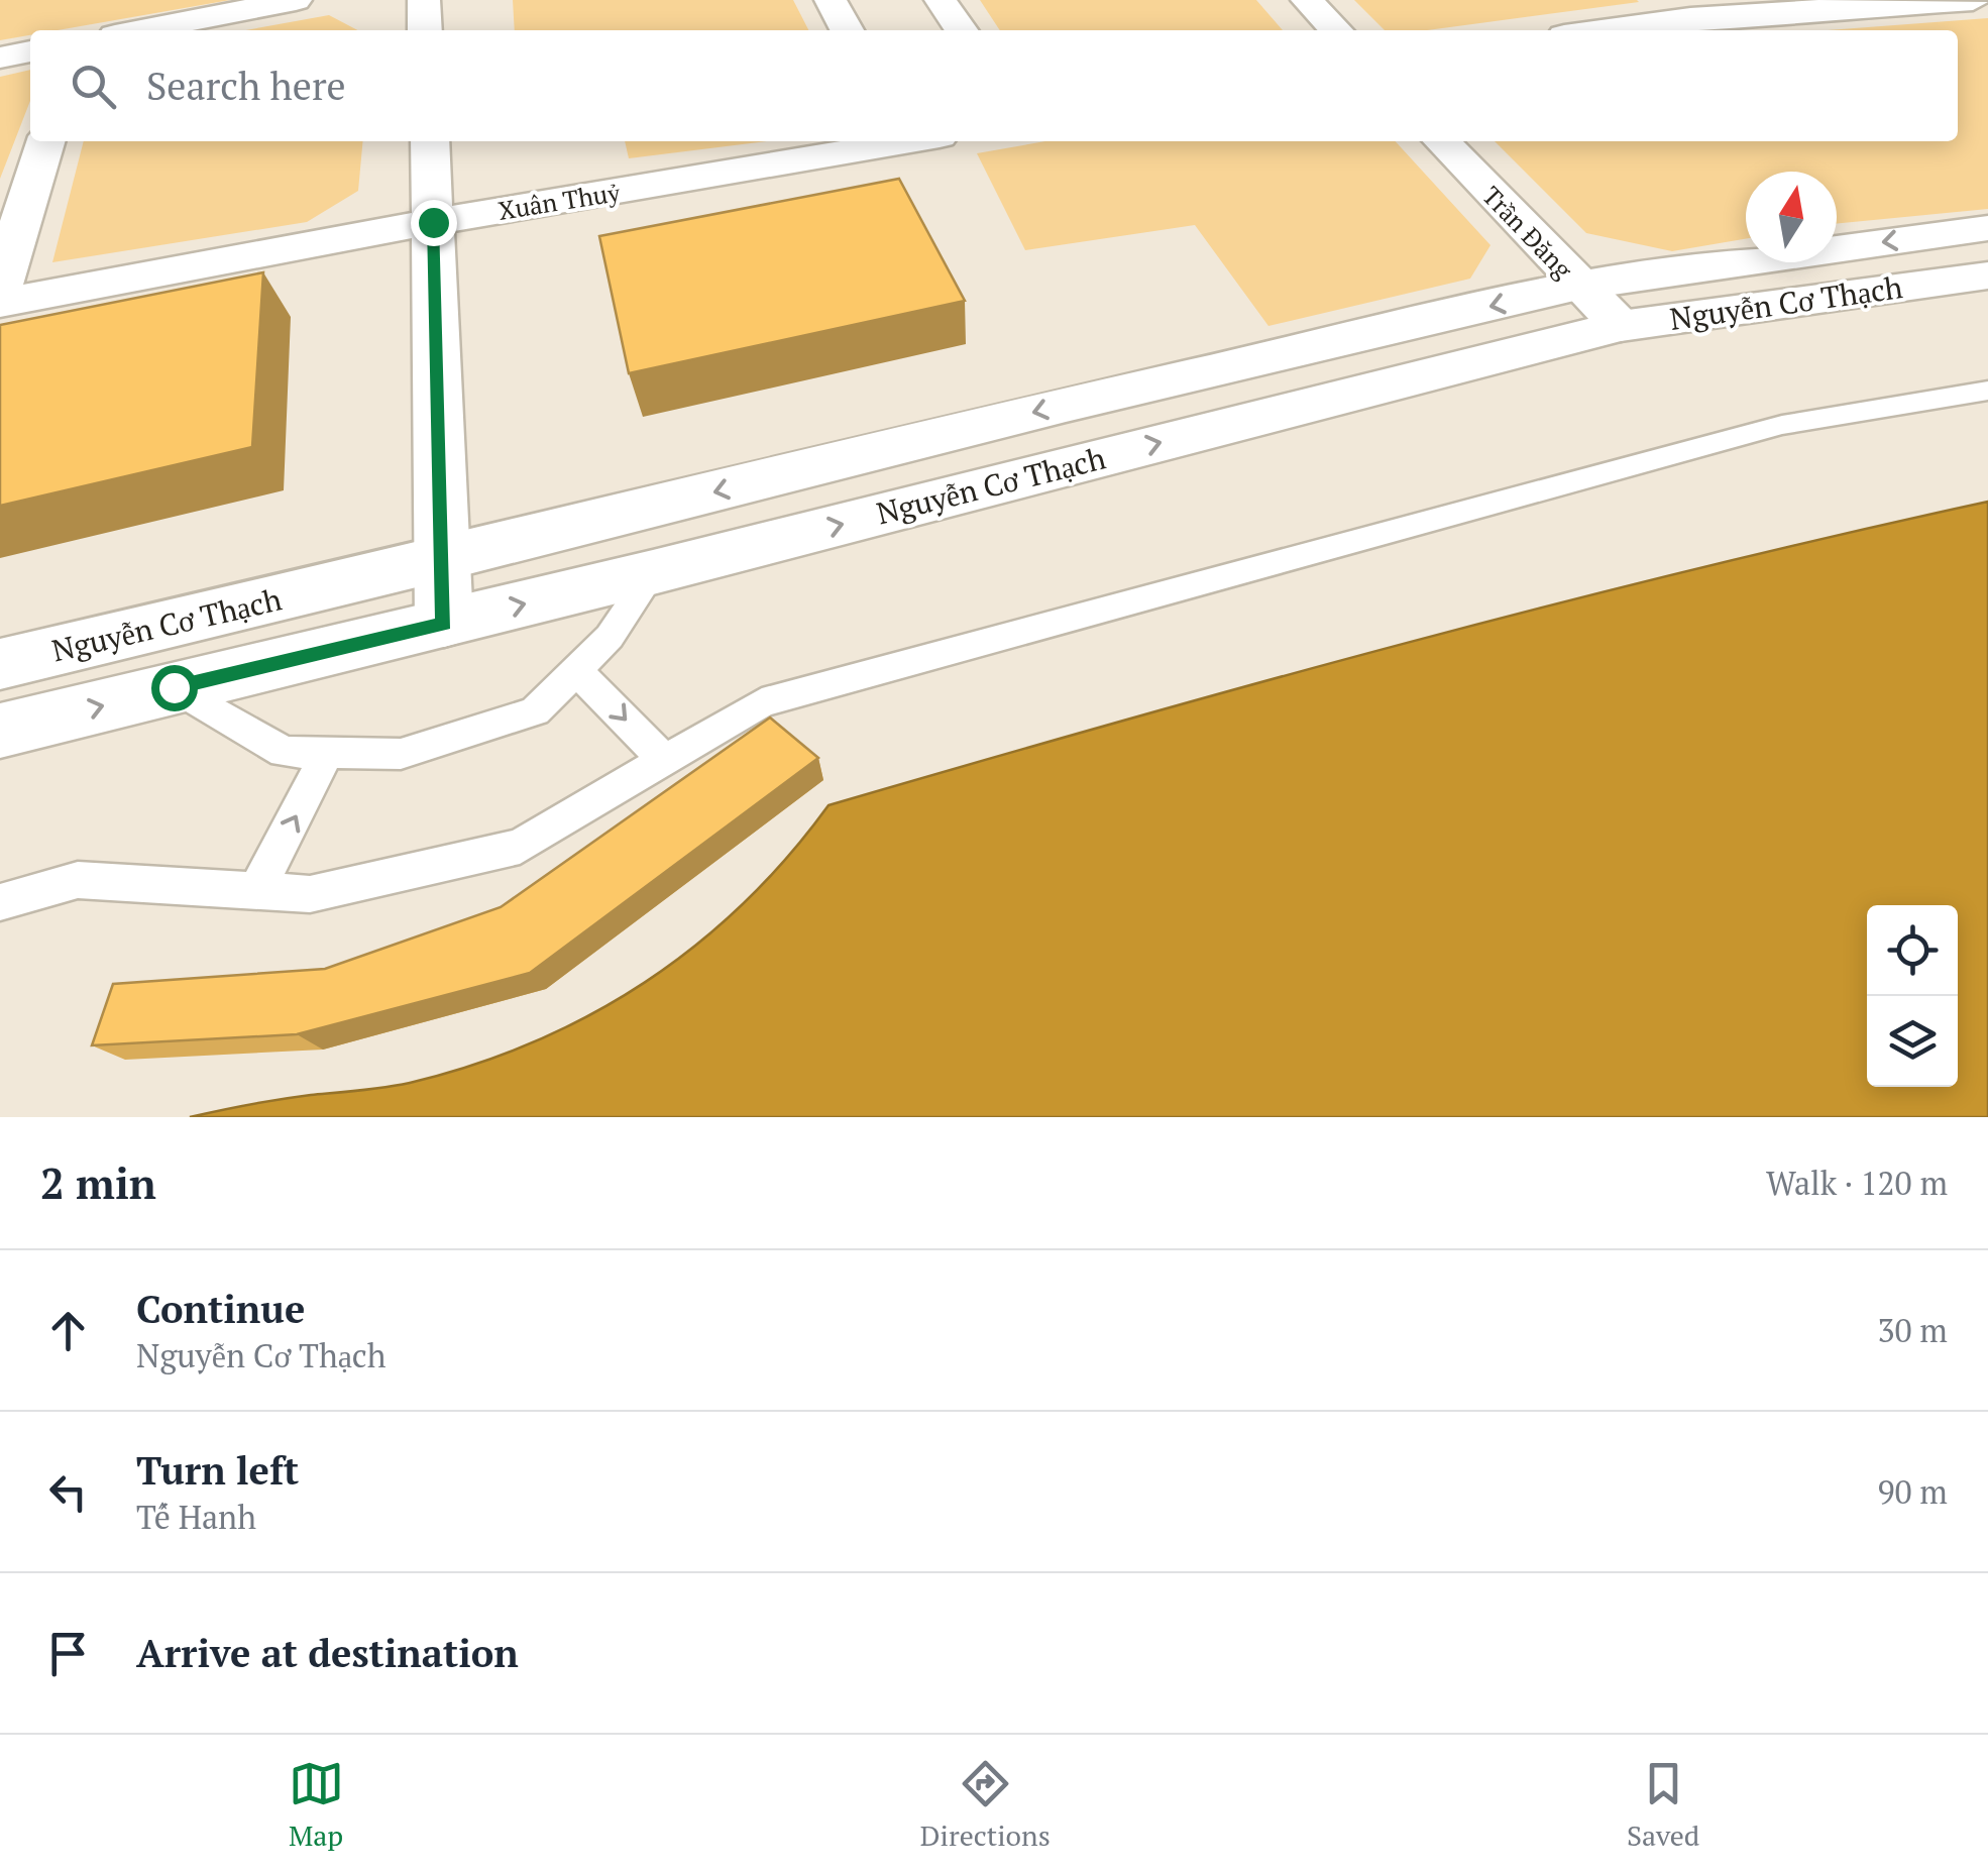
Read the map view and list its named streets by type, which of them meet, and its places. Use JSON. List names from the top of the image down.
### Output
{
  "streets": {
    "street": ["Xuân Thuỷ", "Trần Đăng", "Nguyễn Cơ Thạch"]
  },
  "crossings": [
    ["Trần Đăng", "Nguyễn Cơ Thạch"]
  ],
  "north": "top",
  "page": {
    "search": "Search here",
    "heading": ["2 min", "Walk · 120 m"],
    "list": [
      ["Continue", "Nguyễn Cơ Thạch", "30 m"],
      ["Turn left", "Tế Hanh", "90 m"],
      "Arrive at destination"
    ],
    "nav": ["Map", "Directions", "Saved"]
  }
}
